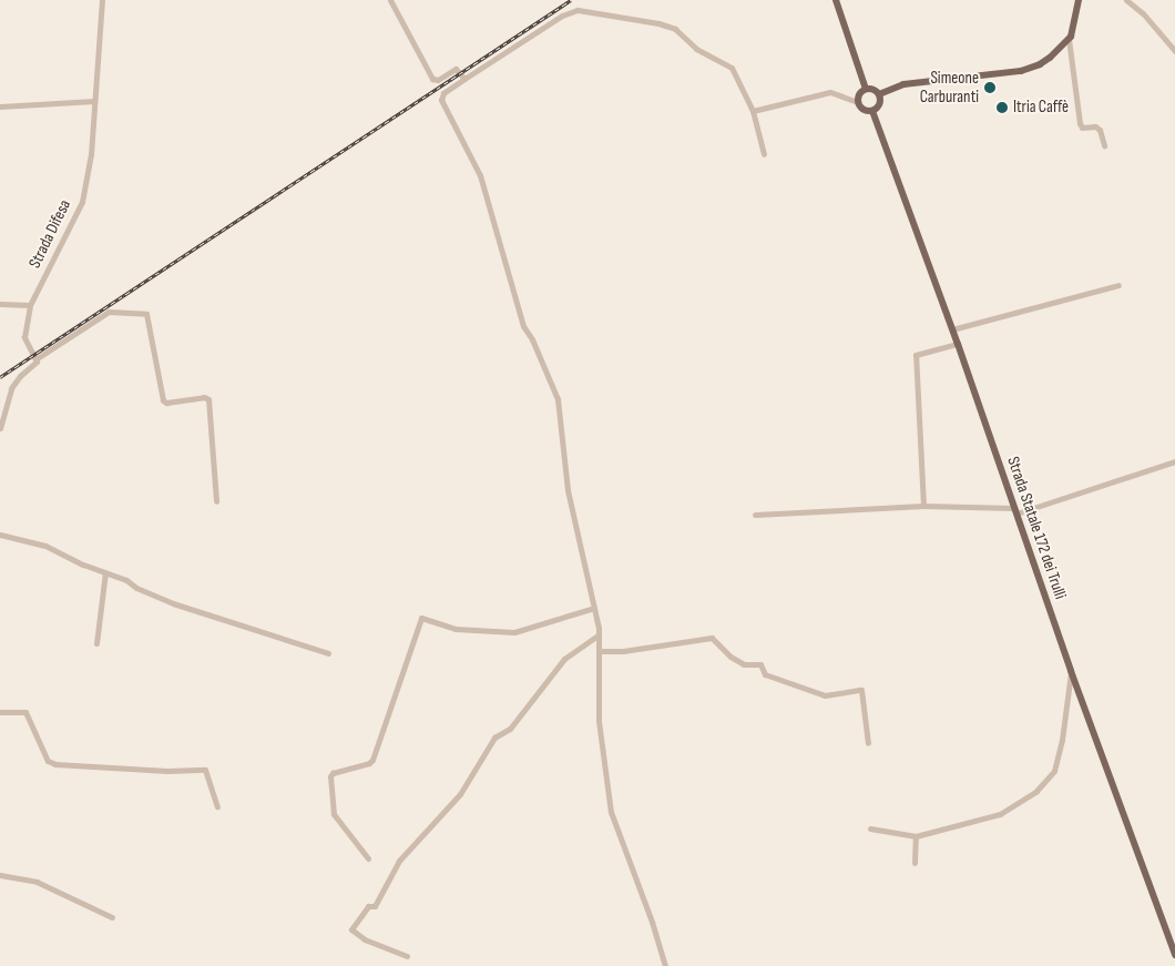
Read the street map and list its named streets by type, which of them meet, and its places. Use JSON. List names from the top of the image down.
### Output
{
  "streets": {
    "main road": ["Strada Statale 172 dei Trulli"],
    "street": ["Strada Difesa"]
  },
  "places": ["Simeone Carburanti", "Itria Caffè"]
}
